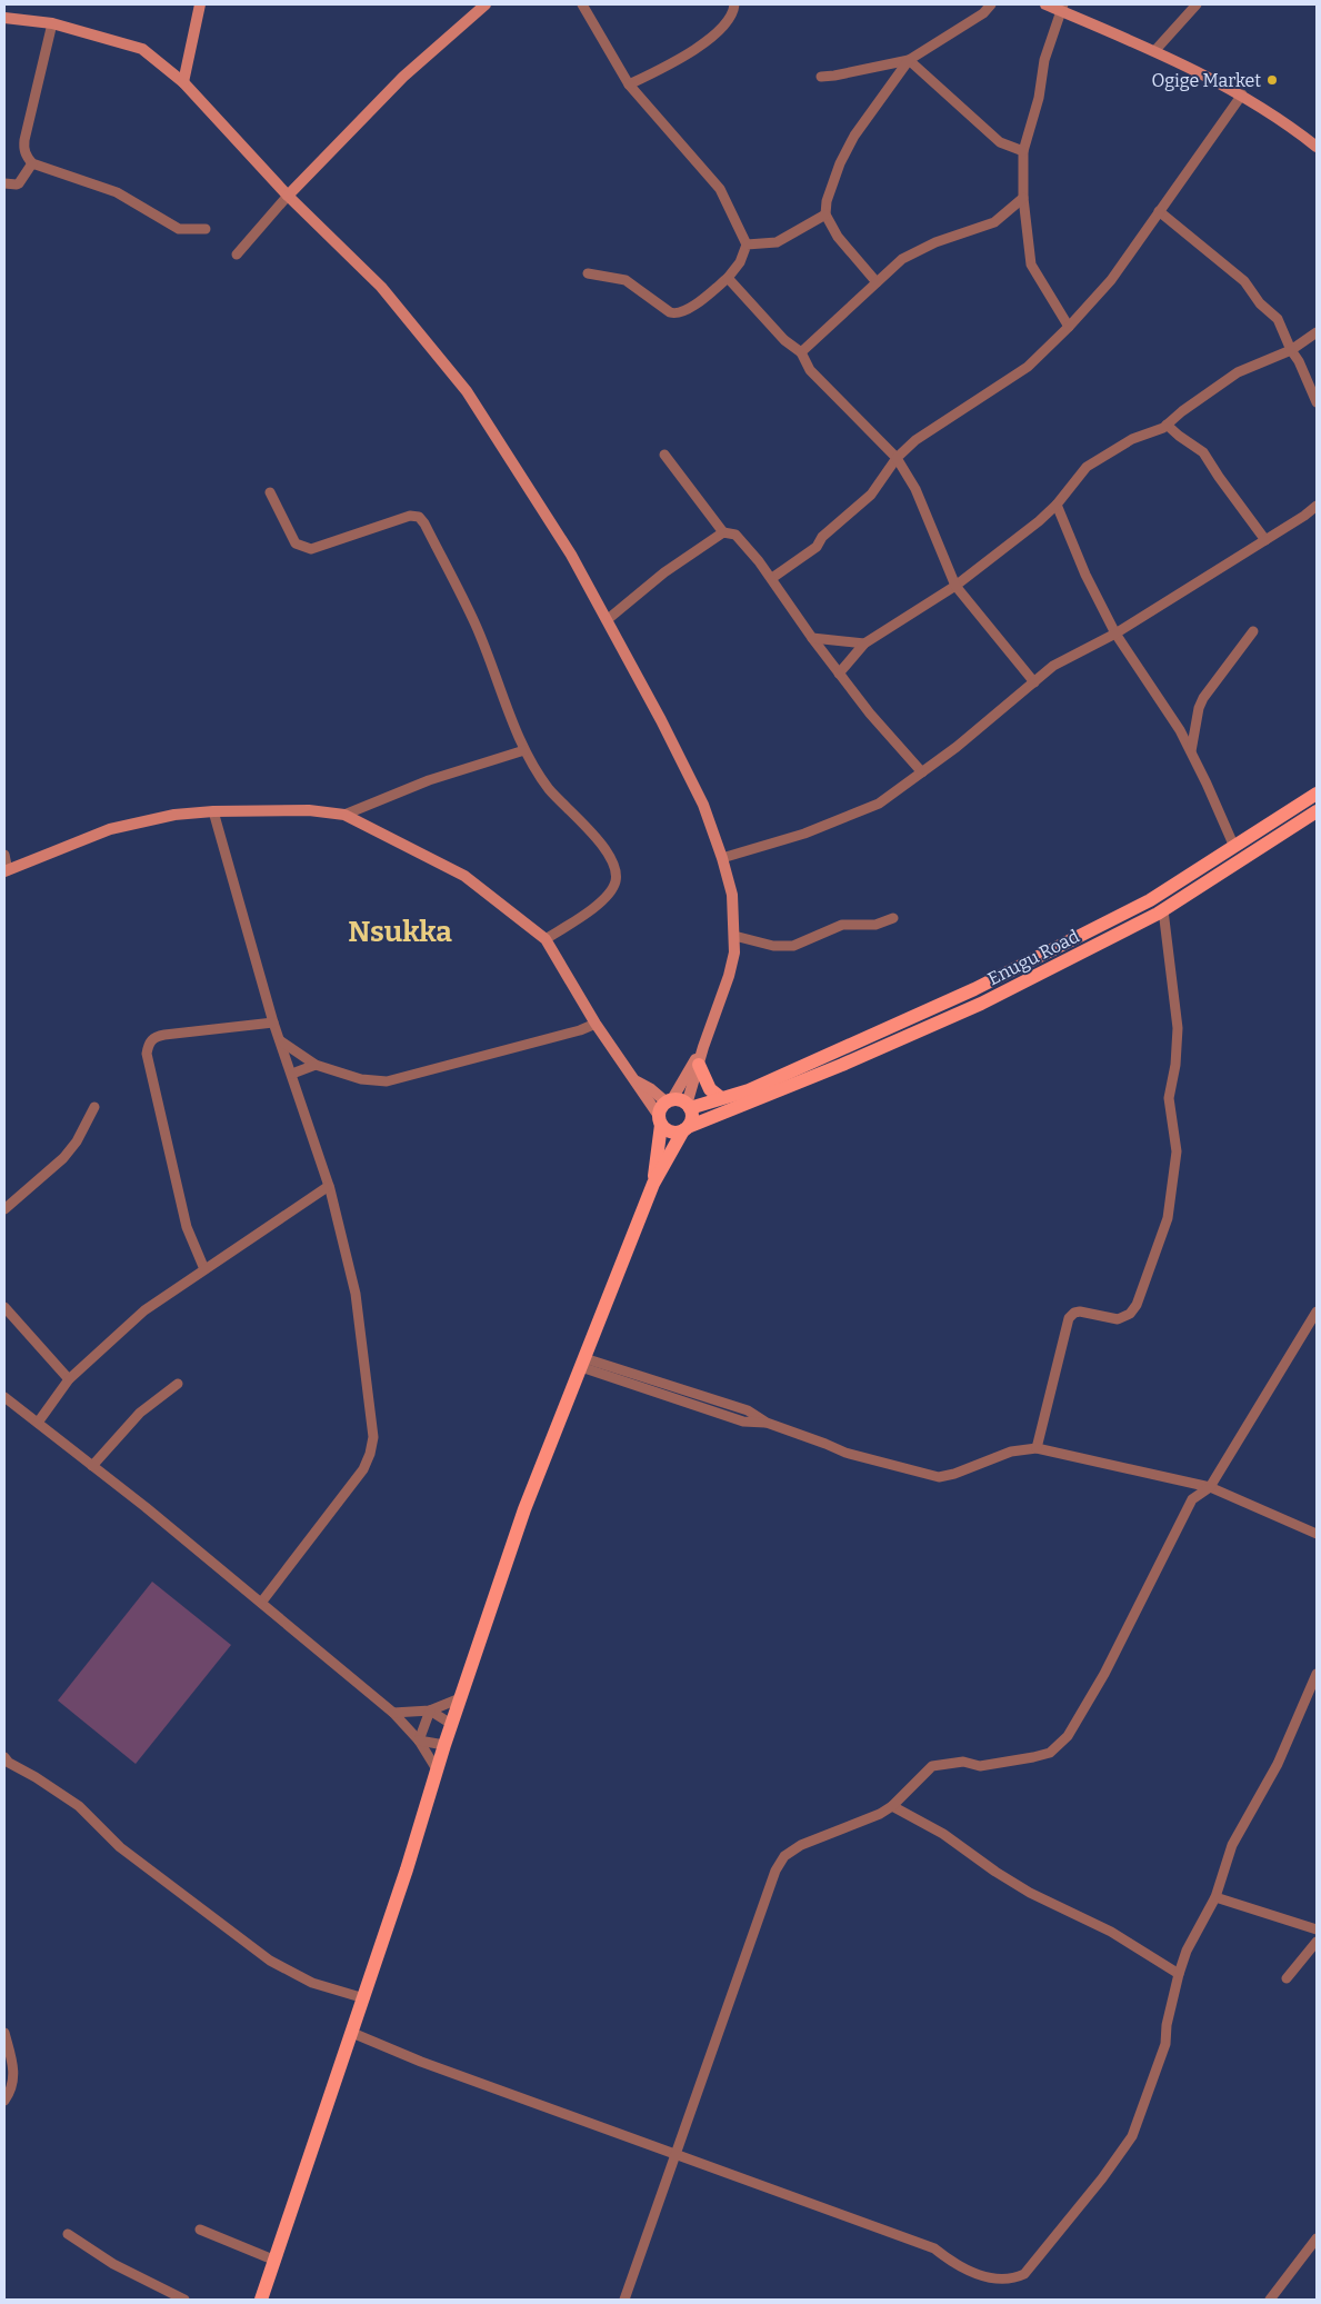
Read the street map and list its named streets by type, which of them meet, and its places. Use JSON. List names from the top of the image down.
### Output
{
  "streets": {
    "main road": ["Enugu Road"]
  },
  "districts": ["Nsukka"],
  "places": ["Ogige Market"]
}
